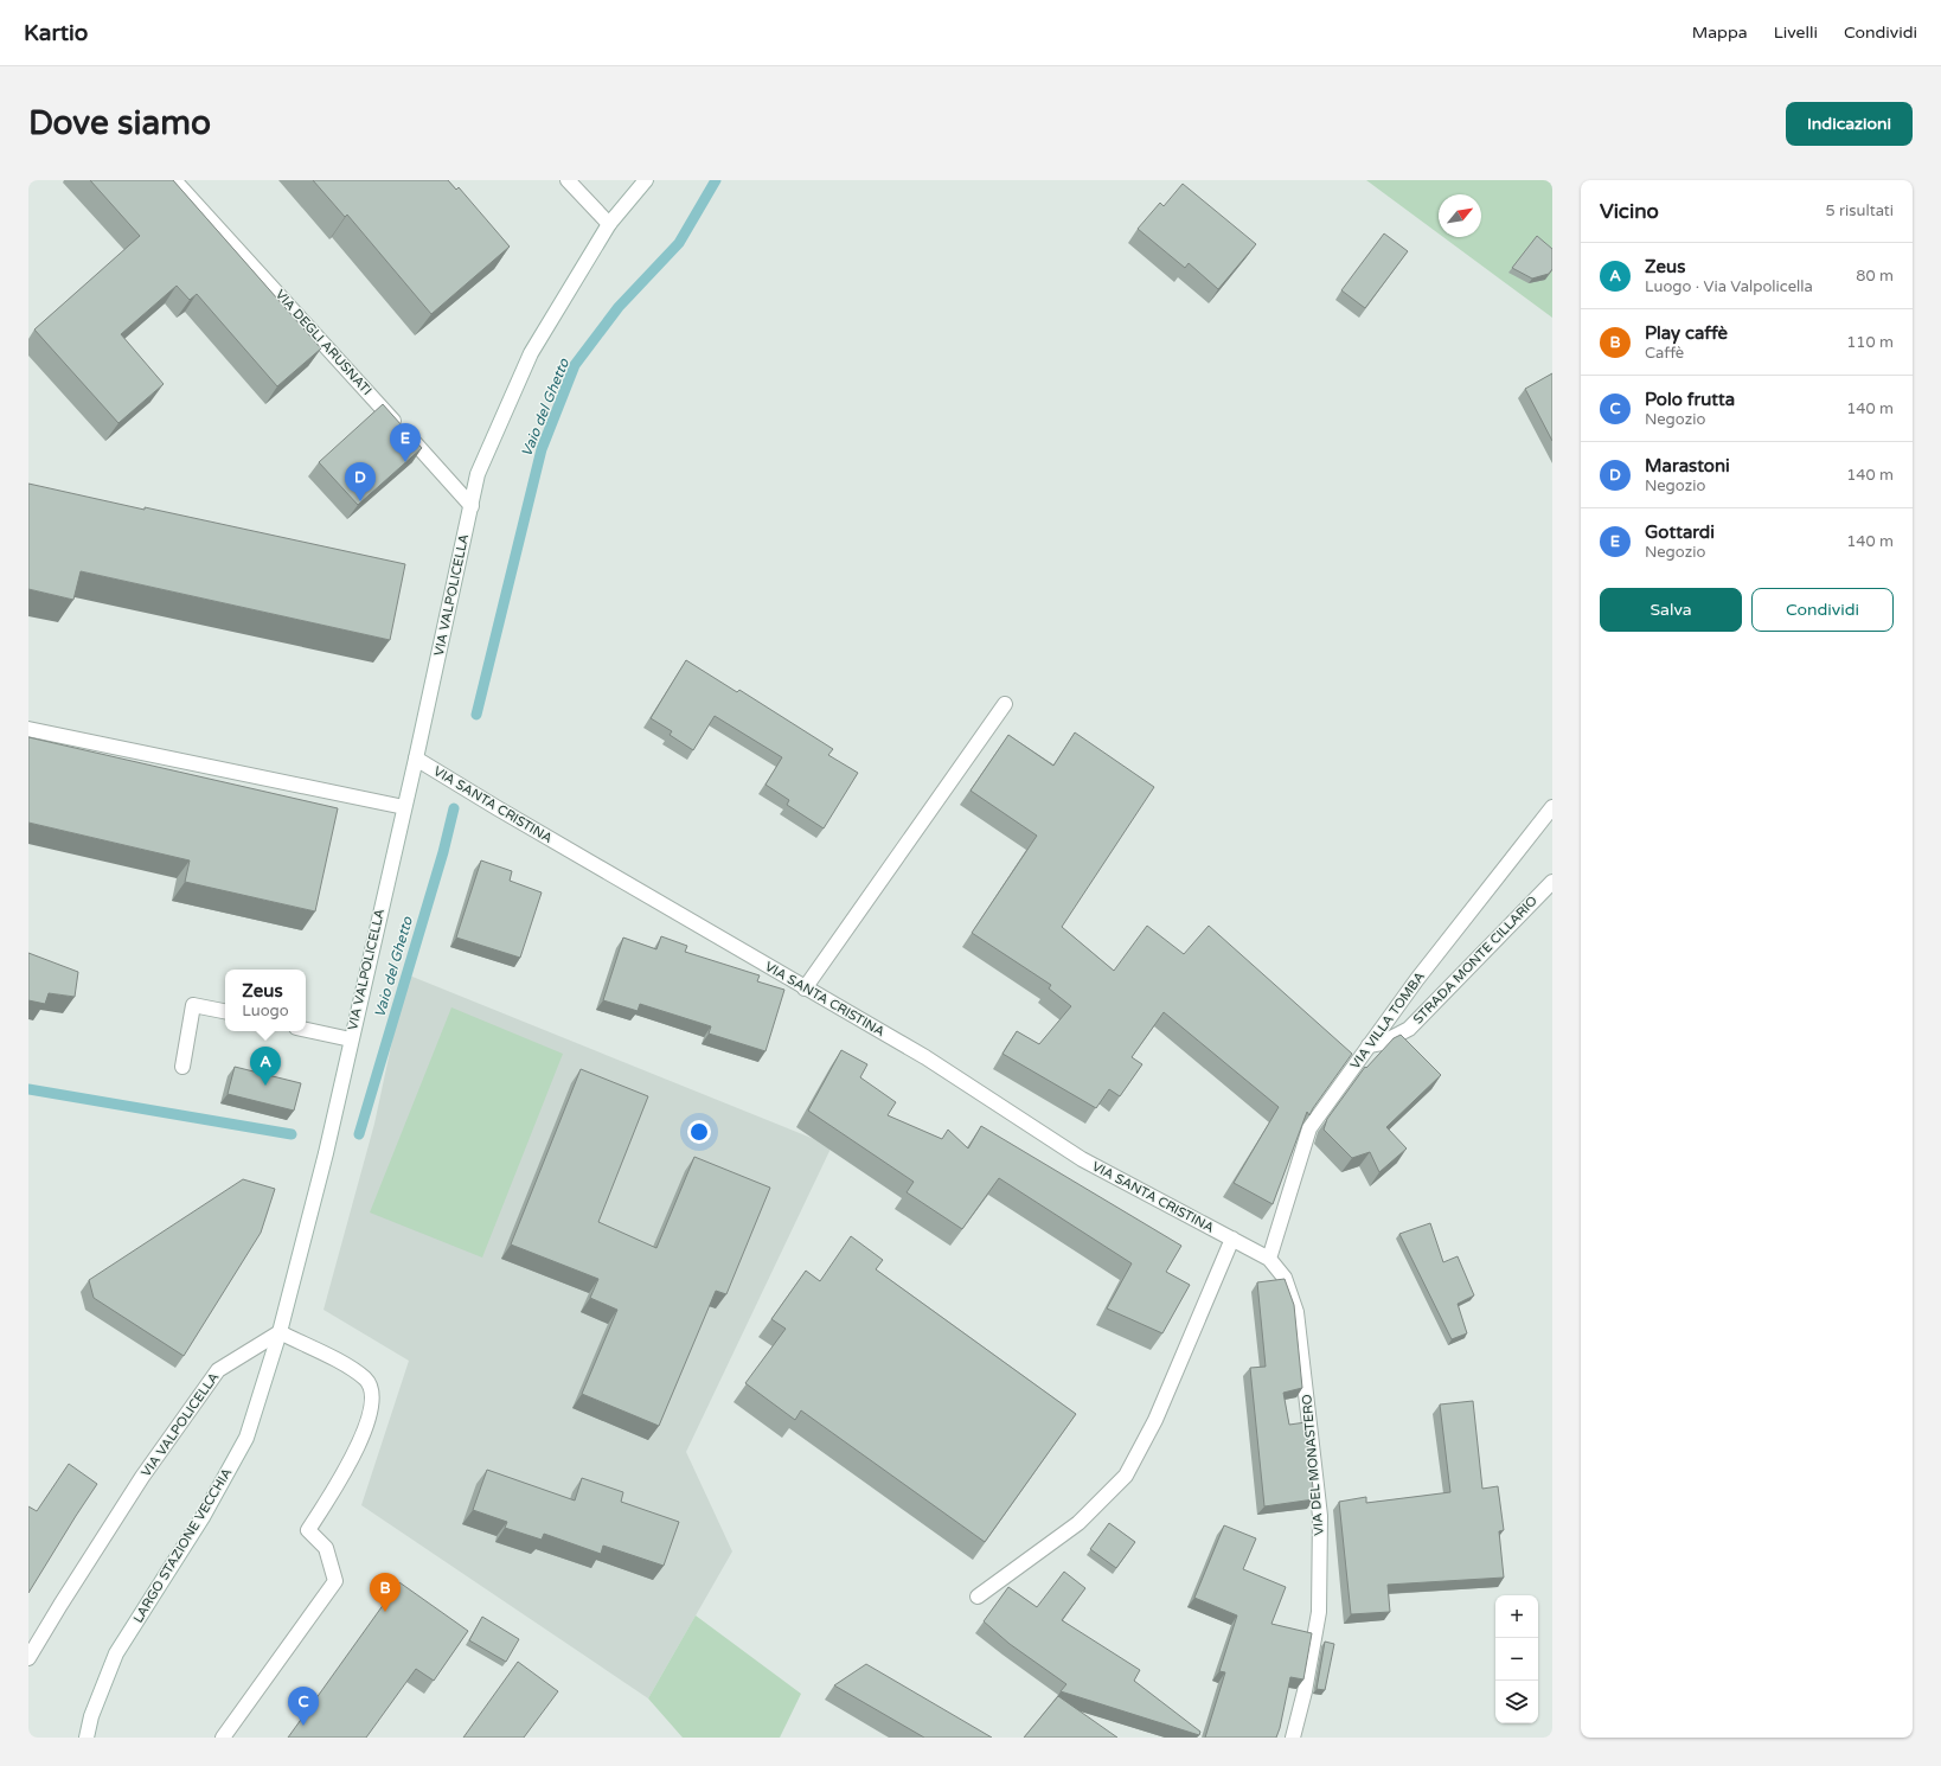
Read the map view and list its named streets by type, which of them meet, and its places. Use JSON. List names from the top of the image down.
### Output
{
  "streets": {
    "street": [
      "VIA DEGLI ARUSNATI",
      "VIA VALPOLICELLA",
      "VIA SANTA CRISTINA",
      "STRADA MONTE CILLARIO",
      "VIA VILLA TOMBA",
      "VIA DEL MONASTERO",
      "LARGO STAZIONE VECCHIA"
    ]
  },
  "crossings": [
    ["VIA DEGLI ARUSNATI", "VIA VALPOLICELLA"],
    ["VIA VALPOLICELLA", "VIA SANTA CRISTINA"],
    ["VIA VALPOLICELLA", "LARGO STAZIONE VECCHIA"],
    ["VIA SANTA CRISTINA", "VIA VILLA TOMBA"],
    ["VIA SANTA CRISTINA", "VIA DEL MONASTERO"],
    ["STRADA MONTE CILLARIO", "VIA VILLA TOMBA"]
  ],
  "water": ["Vaio del Ghetto"],
  "north": "top right",
  "page": {
    "header": "Kartio",
    "nav": ["Mappa", "Livelli", "Condividi"],
    "buttons": [
      "Indicazioni",
      ["Salva", "Condividi"]
    ],
    "title": "Dove siamo",
    "heading": ["Vicino", "5 risultati"],
    "list": [
      {
        "mark": "A",
        "name": "Zeus",
        "note": "Luogo · Via Valpolicella",
        "value": "80 m"
      },
      {
        "mark": "B",
        "name": "Play caffè",
        "note": "Caffè",
        "value": "110 m"
      },
      {
        "mark": "C",
        "name": "Polo frutta",
        "note": "Negozio",
        "value": "140 m"
      },
      {
        "mark": "D",
        "name": "Marastoni",
        "note": "Negozio",
        "value": "140 m"
      },
      {
        "mark": "E",
        "name": "Gottardi",
        "note": "Negozio",
        "value": "140 m"
      }
    ],
    "pins": [
      "E",
      "D",
      "A",
      "B",
      "C"
    ],
    "popup": ["Zeus", "Luogo"],
    "map_buttons": ["+", "−"]
  }
}
